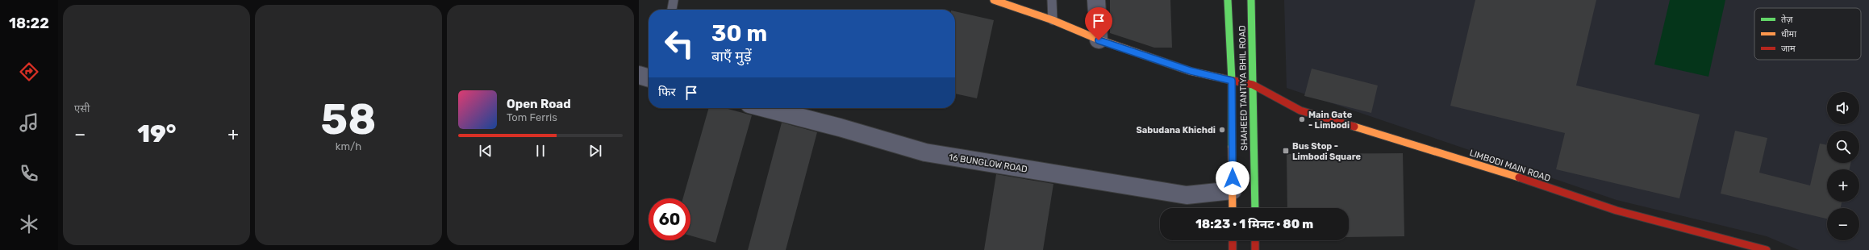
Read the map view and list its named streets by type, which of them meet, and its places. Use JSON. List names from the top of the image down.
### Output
{
  "streets": {
    "street": ["SHAHEED TANTIYA BHIL ROAD", "16 BUNGLOW ROAD", "LIMBODI MAIN ROAD"]
  },
  "crossings": [
    ["SHAHEED TANTIYA BHIL ROAD", "16 BUNGLOW ROAD"],
    ["SHAHEED TANTIYA BHIL ROAD", "LIMBODI MAIN ROAD"]
  ],
  "places": {
    "other": ["Main Gate - Limbodi", "Sabudana Khichdi"],
    "transit": ["Bus Stop - Limbodi Square"]
  },
  "legend": ["तेज़", "धीमा", "जाम"],
  "page": {
    "tabs": "18:22",
    "tile": [
      "एसी",
      ["58", "km/h"]
    ],
    "turn": ["30 m", "बाएँ मुड़ें"],
    "then": "फिर",
    "song": ["Open Road", "Tom Ferris"],
    "map_buttons": ["+", "−"],
    "heat": ["−", "19°", "+"],
    "limit": "60",
    "trip": "18:23 · 1 मिनट · 80 m"
  }
}
